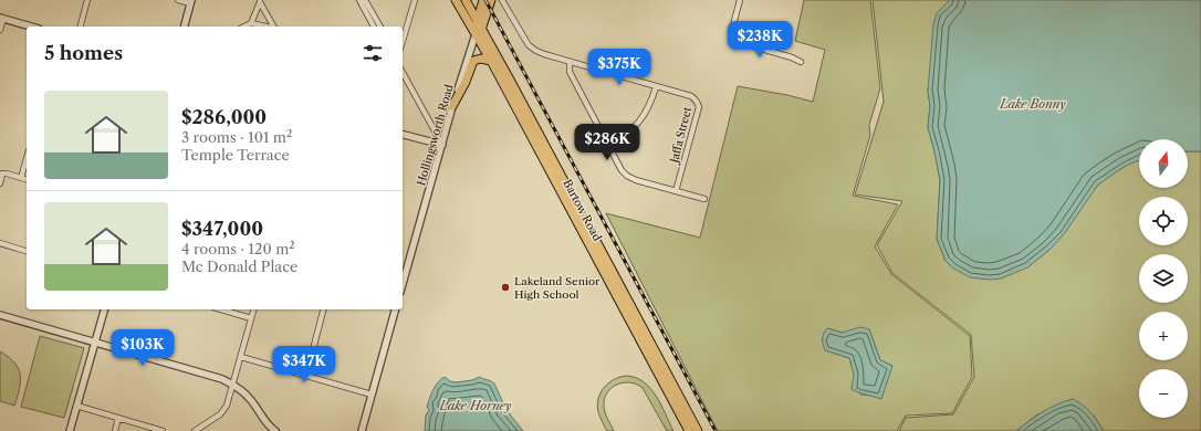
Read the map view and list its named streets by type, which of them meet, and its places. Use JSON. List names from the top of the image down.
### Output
{
  "streets": {
    "main road": ["Bartow Road"],
    "street": ["Hollingsworth Road", "Jaffa Street"]
  },
  "crossings": [
    ["Hollingsworth Road", "Bartow Road"]
  ],
  "water": ["Lake Bonny", "Lake Horney"],
  "places": ["Lakeland Senior High School"],
  "north": "top",
  "page": {
    "price": [
      "$238K",
      "$375K",
      "$286K",
      "$103K",
      "$347K"
    ],
    "heading": "5 homes",
    "list": [
      {
        "name": "$286,000",
        "note": "3 rooms · 101 m² · Temple Terrace"
      },
      {
        "name": "$347,000",
        "note": "4 rooms · 120 m² · Mc Donald Place"
      }
    ],
    "map_buttons": ["+", "−"]
  }
}
